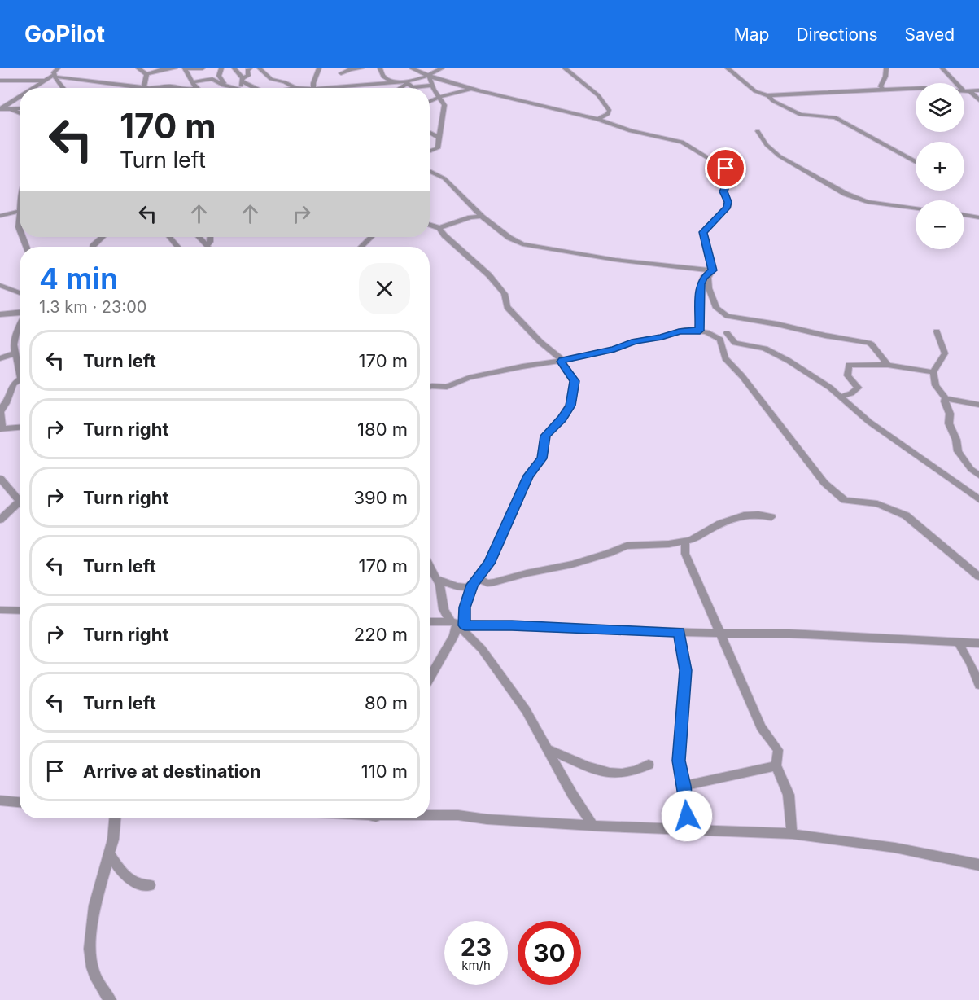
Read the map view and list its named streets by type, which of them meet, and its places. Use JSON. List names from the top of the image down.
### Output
{
  "page": {
    "header": "GoPilot",
    "nav": ["Map", "Directions", "Saved"],
    "map_buttons": ["+", "−"],
    "turn": ["170 m", "Turn left"],
    "heading": ["4 min", "1.3 km · 23:00"],
    "list": [
      {
        "name": "Turn left",
        "value": "170 m"
      },
      {
        "name": "Turn right",
        "value": "180 m"
      },
      {
        "name": "Turn right",
        "value": "390 m"
      },
      {
        "name": "Turn left",
        "value": "170 m"
      },
      {
        "name": "Turn right",
        "value": "220 m"
      },
      {
        "name": "Turn left",
        "value": "80 m"
      },
      {
        "name": "Arrive at destination",
        "value": "110 m"
      }
    ],
    "speed": "23 km/h",
    "limit": "30"
  }
}
